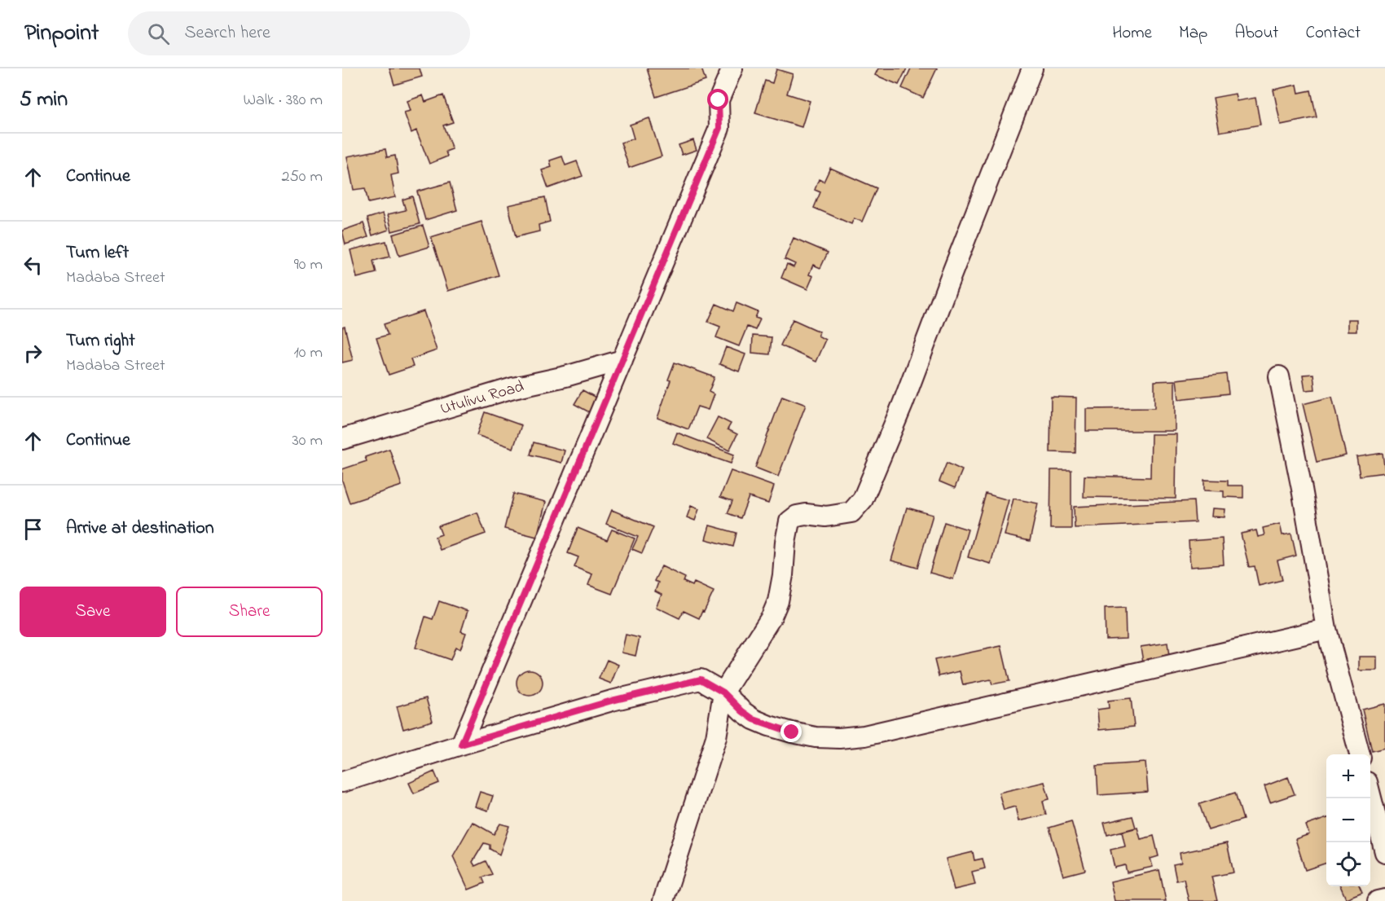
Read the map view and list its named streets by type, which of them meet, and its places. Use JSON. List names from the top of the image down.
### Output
{
  "streets": {
    "street": ["Utulivu Road"]
  },
  "page": {
    "header": "Pinpoint",
    "search": "Search here",
    "nav": [
      "Home",
      "Map",
      "About",
      "Contact"
    ],
    "heading": ["5 min", "Walk · 380 m"],
    "list": [
      ["Continue", "250 m"],
      ["Turn left", "Madaba Street", "90 m"],
      ["Turn right", "Madaba Street", "10 m"],
      ["Continue", "30 m"],
      "Arrive at destination"
    ],
    "buttons": ["Save", "Share"],
    "map_buttons": ["+", "−"]
  }
}
